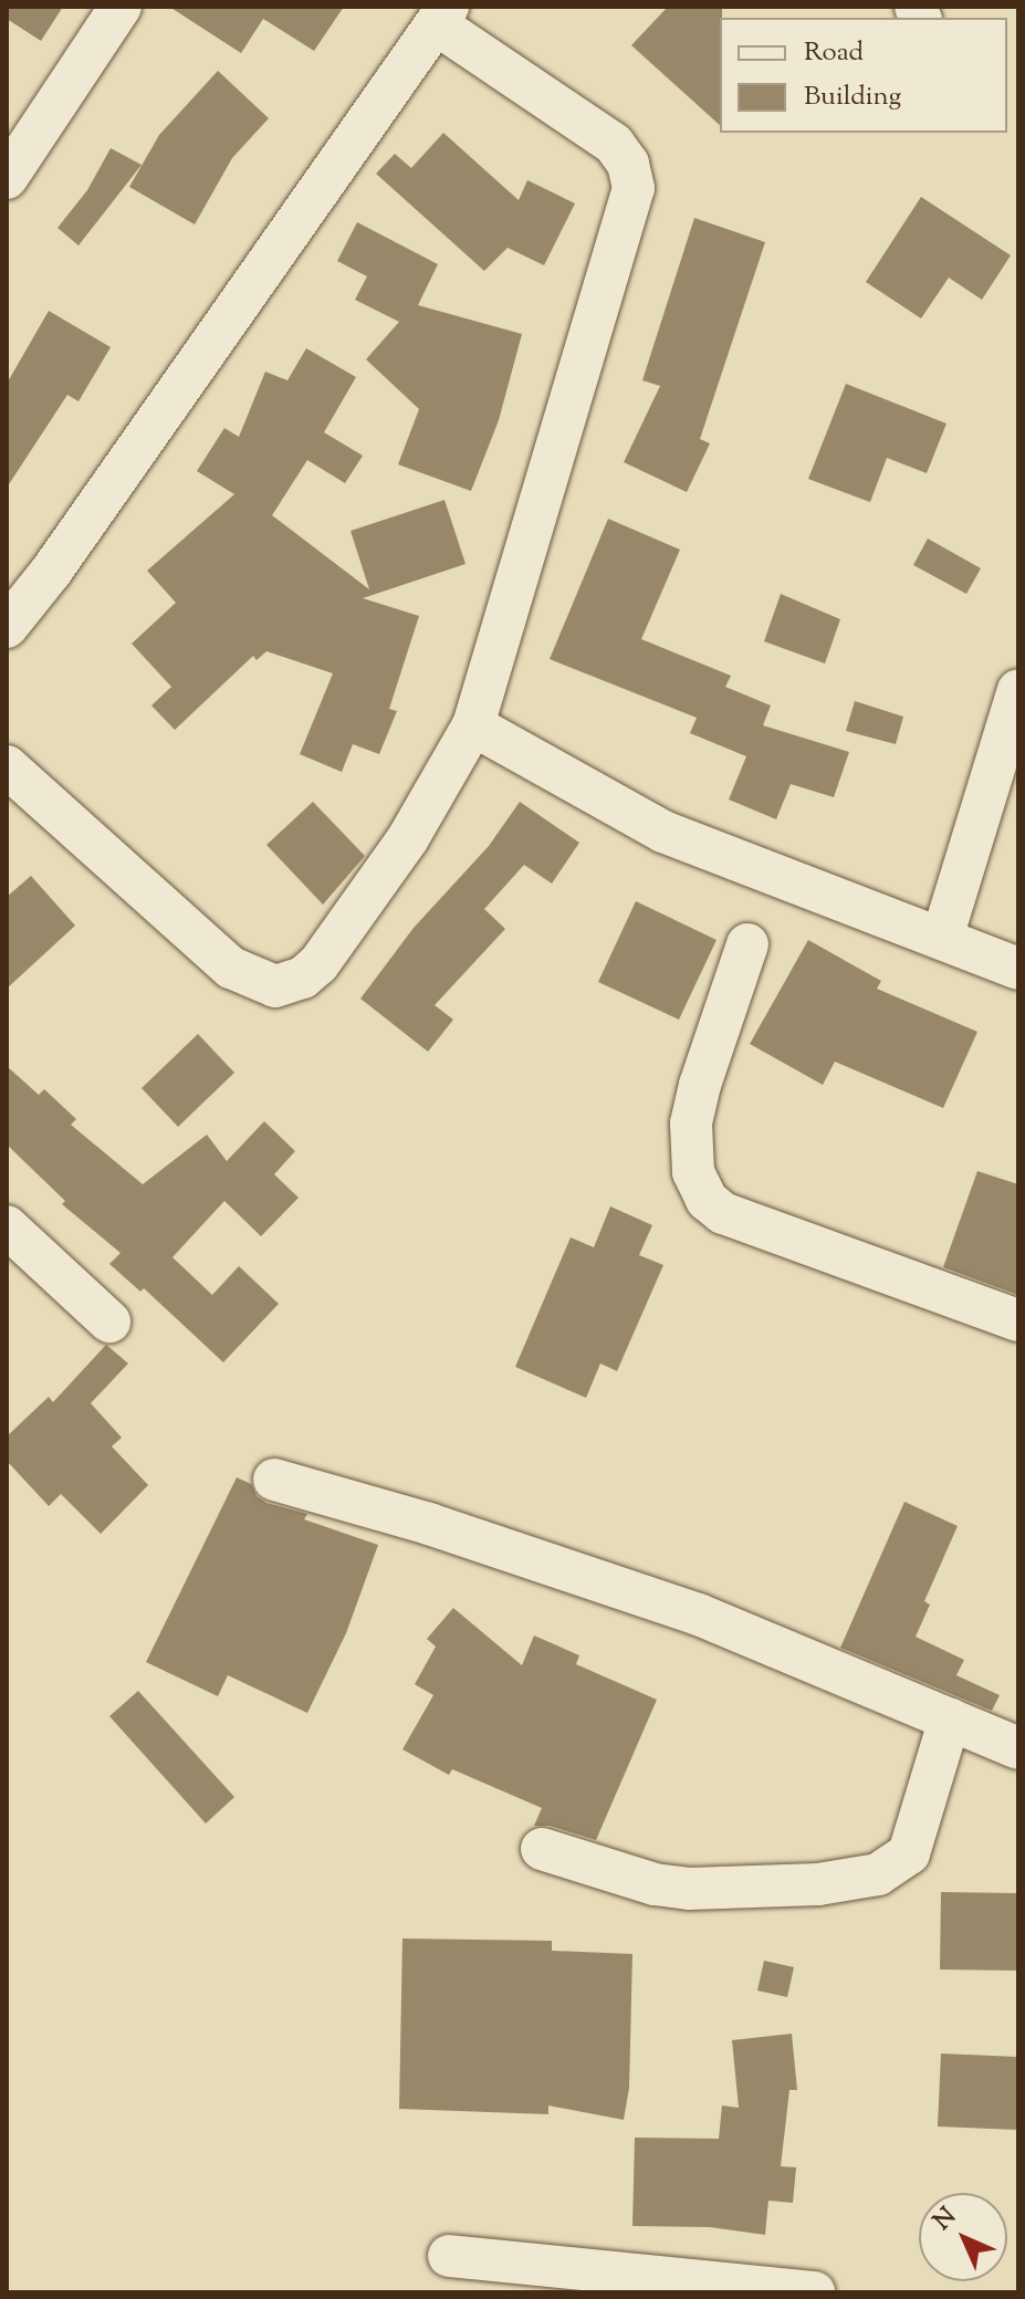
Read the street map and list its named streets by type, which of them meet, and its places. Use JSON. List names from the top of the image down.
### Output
{
  "legend": ["Road", "Building"],
  "north": "top left"
}
